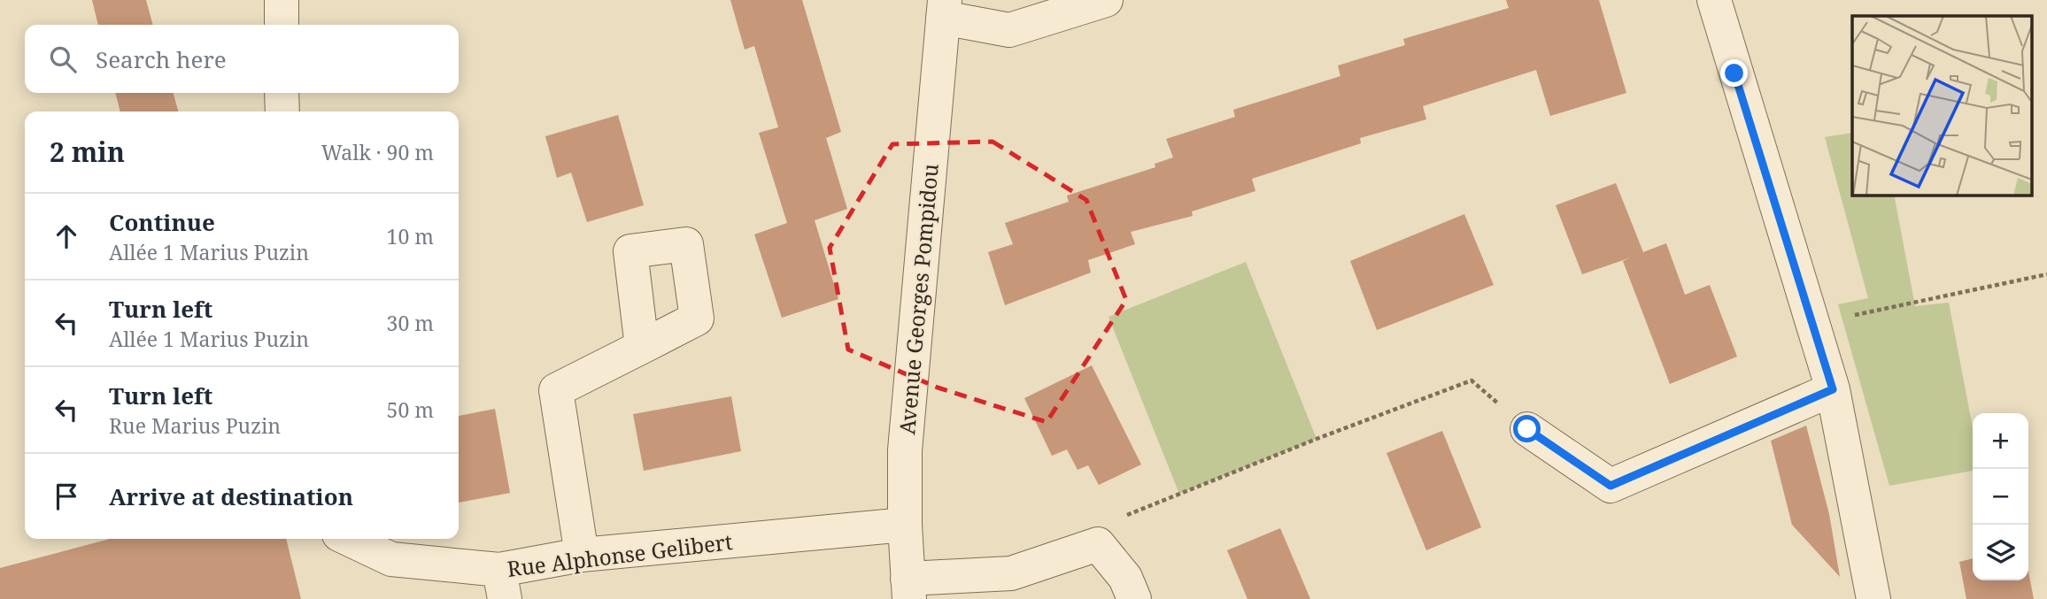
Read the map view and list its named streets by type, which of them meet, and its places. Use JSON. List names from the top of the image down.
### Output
{
  "streets": {
    "street": ["Avenue Georges Pompidou", "Rue Alphonse Gelibert"]
  },
  "crossings": [
    ["Avenue Georges Pompidou", "Rue Alphonse Gelibert"]
  ],
  "page": {
    "search": "Search here",
    "heading": ["2 min", "Walk · 90 m"],
    "list": [
      ["Continue", "Allée 1 Marius Puzin", "10 m"],
      ["Turn left", "Allée 1 Marius Puzin", "30 m"],
      ["Turn left", "Rue Marius Puzin", "50 m"],
      "Arrive at destination"
    ],
    "map_buttons": ["+", "−"]
  }
}
